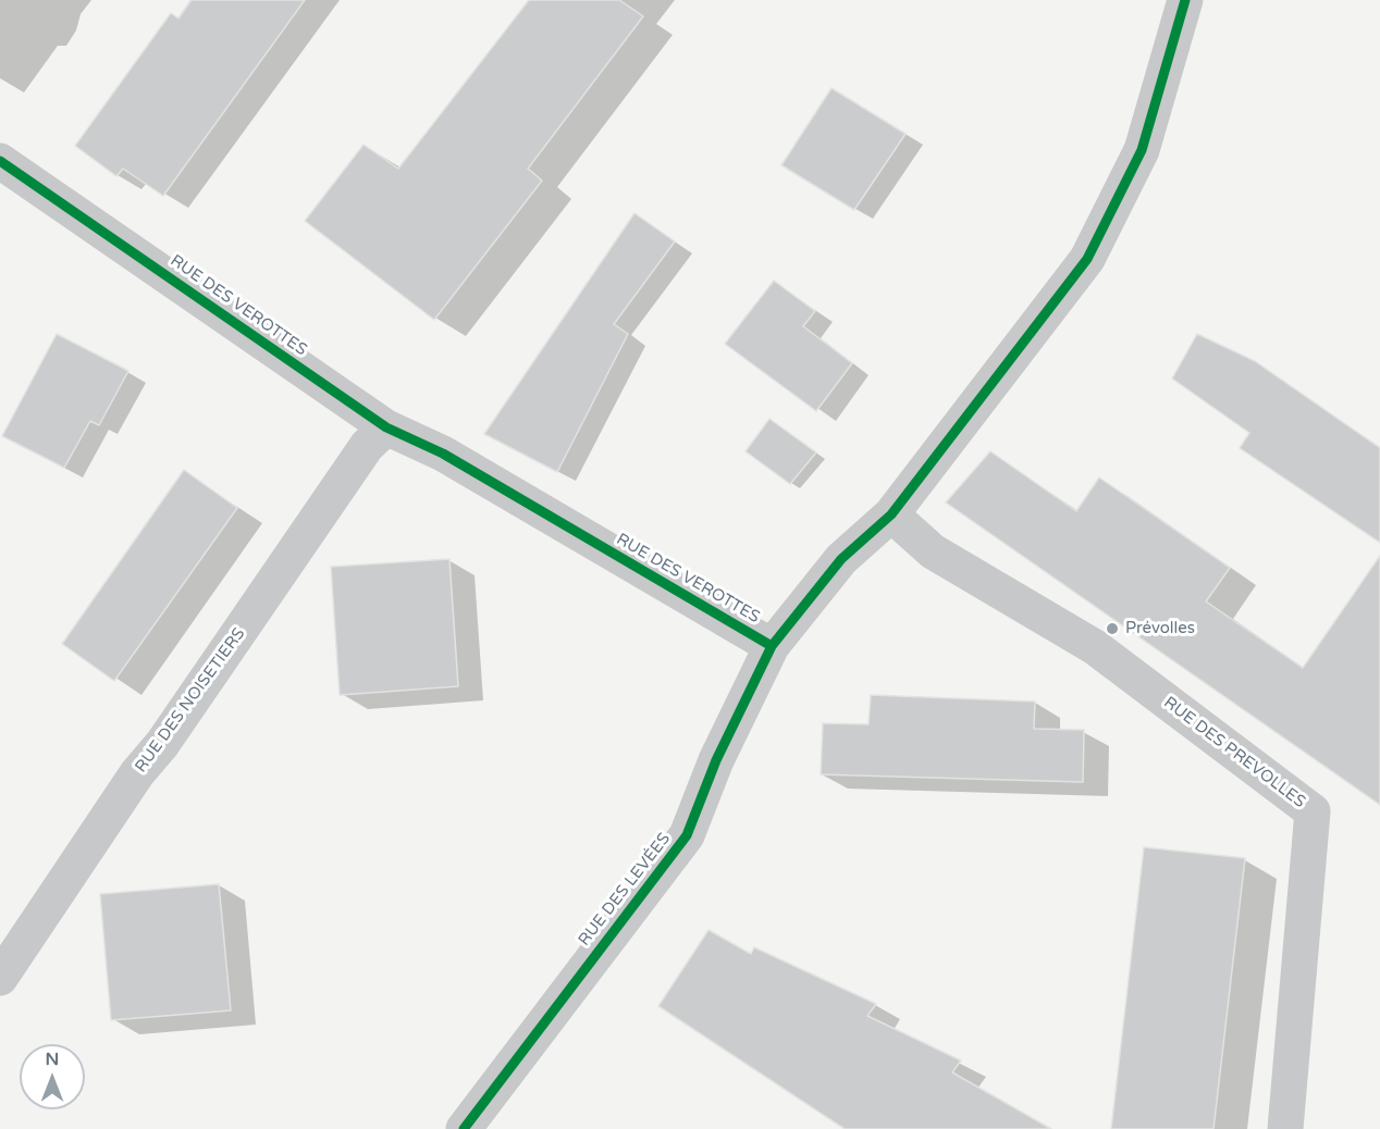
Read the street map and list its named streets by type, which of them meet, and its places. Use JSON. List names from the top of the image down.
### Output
{
  "streets": {
    "street": [
      "RUE DES VEROTTES",
      "RUE DES NOISETIERS",
      "RUE DES PREVOLLES",
      "RUE DES LEVÉES"
    ]
  },
  "crossings": [
    ["RUE DES VEROTTES", "RUE DES NOISETIERS"],
    ["RUE DES VEROTTES", "RUE DES LEVÉES"]
  ],
  "places": ["Prévolles"],
  "north": "top"
}
